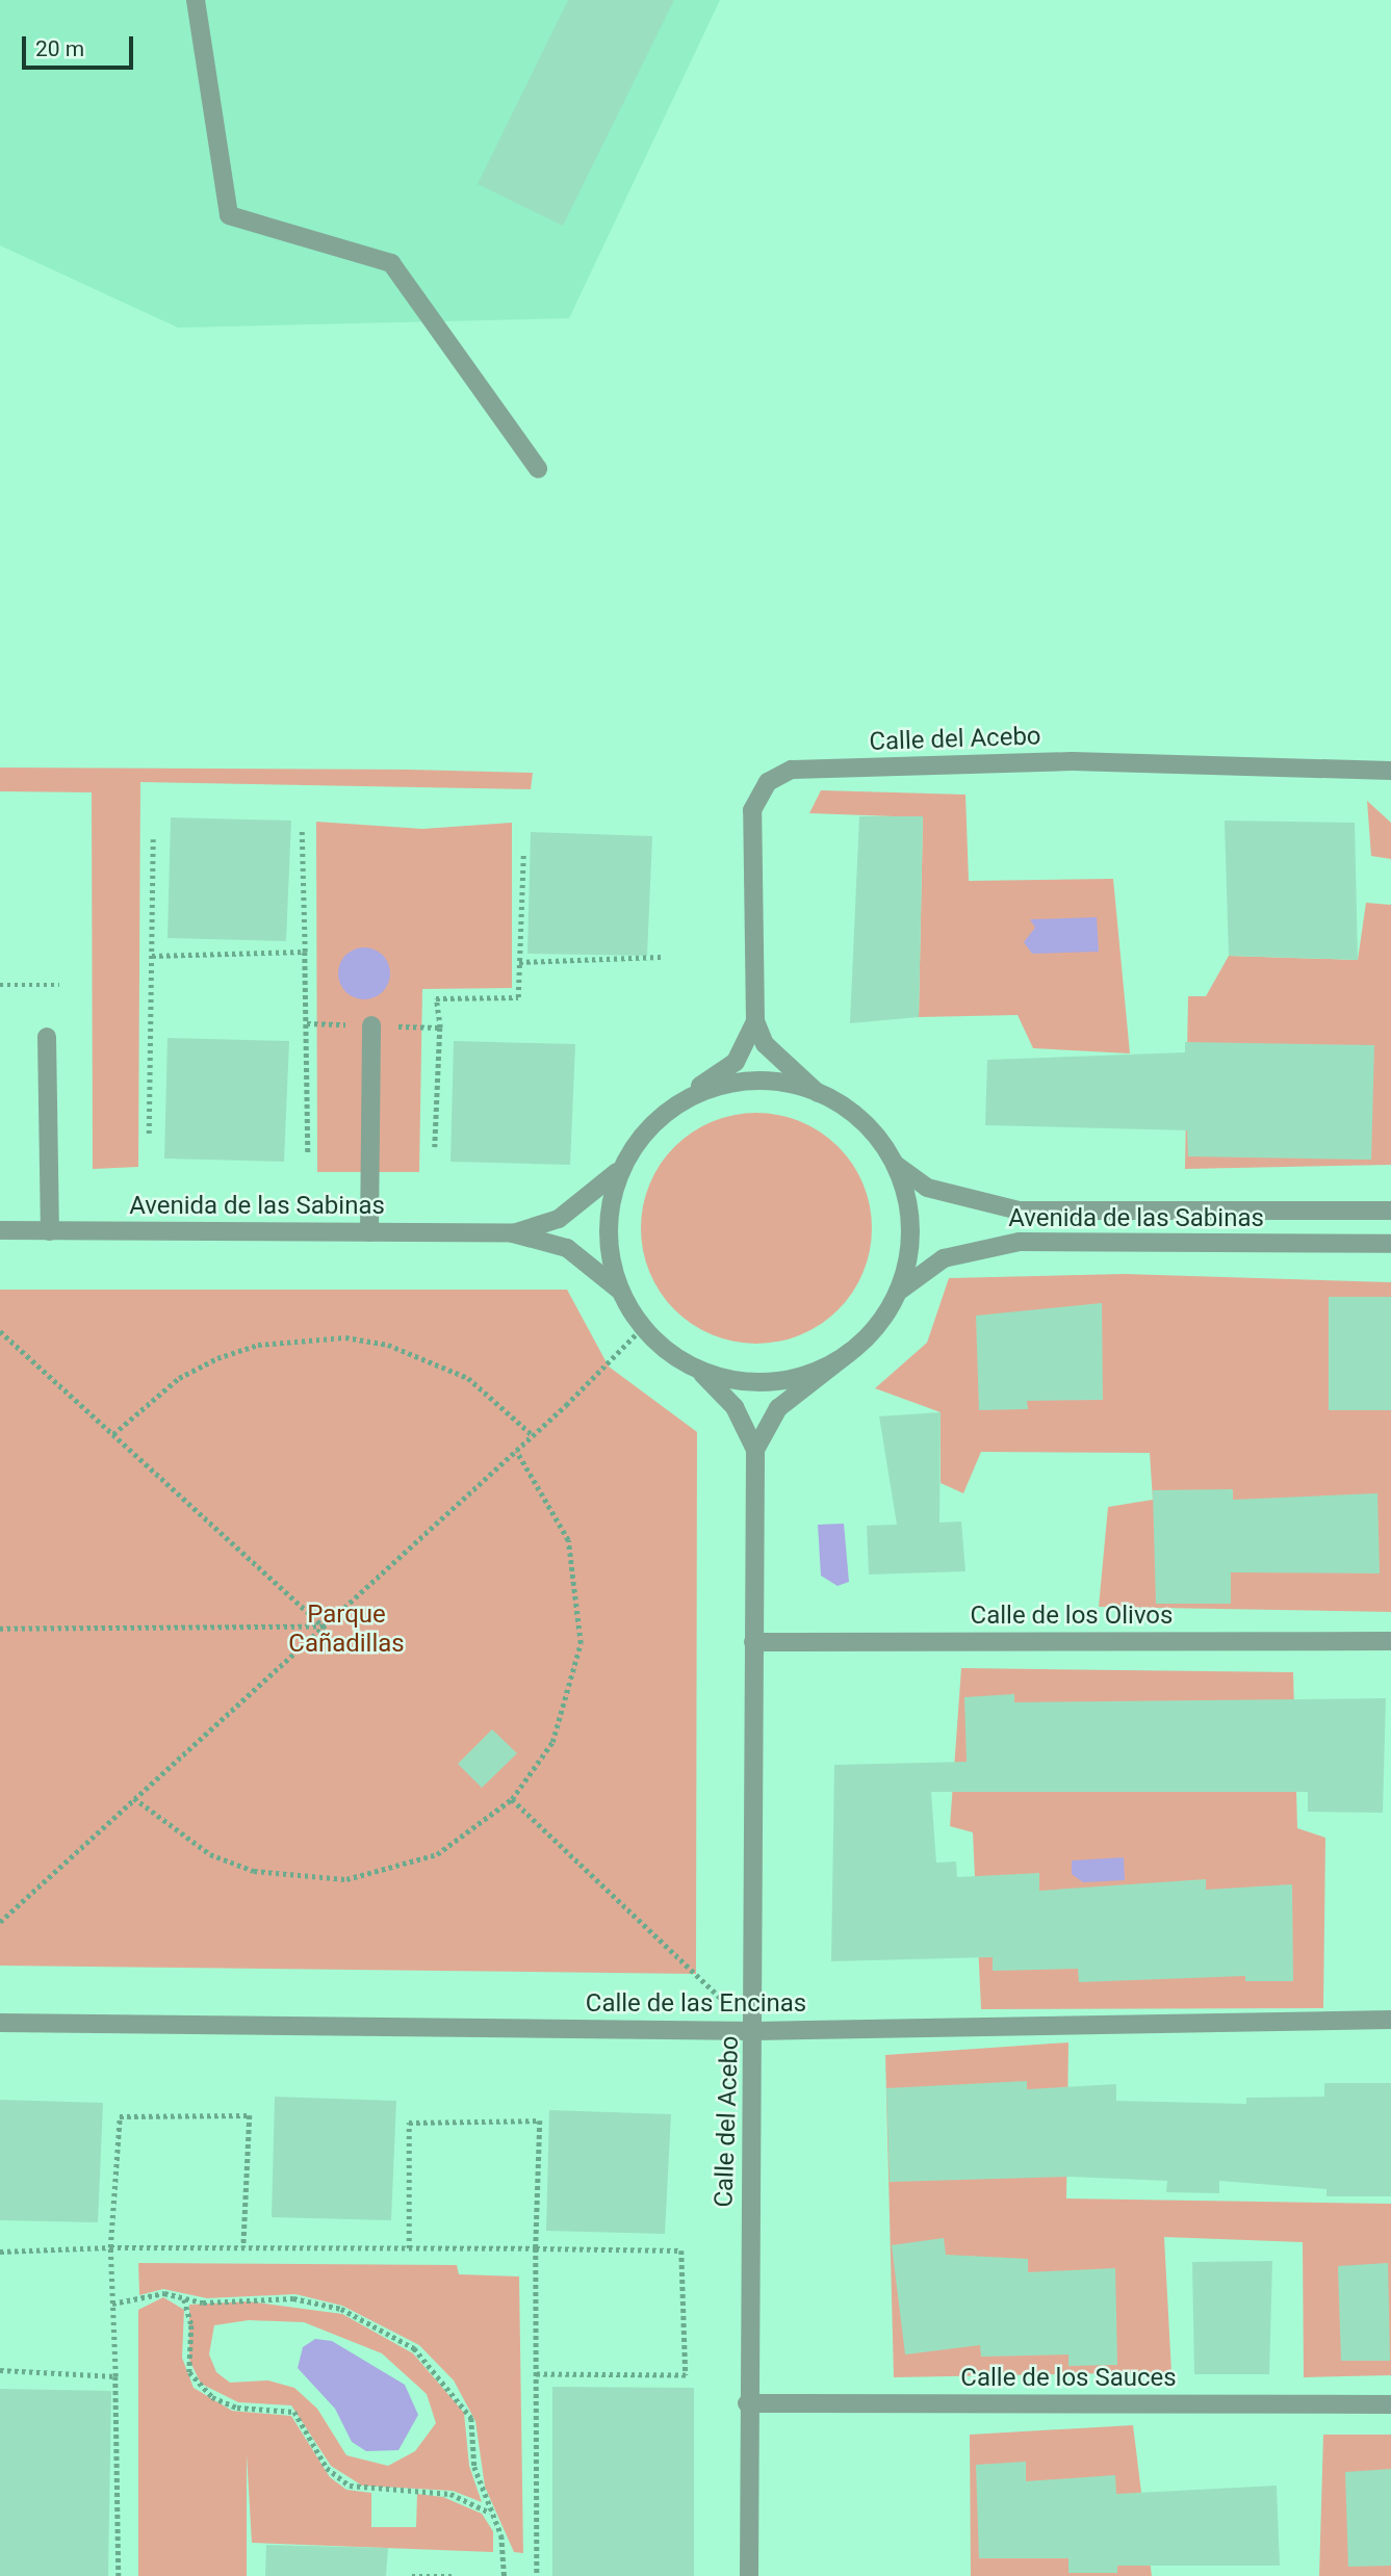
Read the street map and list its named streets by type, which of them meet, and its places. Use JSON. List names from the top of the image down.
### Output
{
  "streets": {
    "street": [
      "Calle del Acebo",
      "Avenida de las Sabinas",
      "Calle de los Olivos",
      "Calle de las Encinas",
      "Calle de los Sauces"
    ]
  },
  "crossings": [
    ["Calle del Acebo", "Avenida de las Sabinas"],
    ["Calle del Acebo", "Calle de los Olivos"],
    ["Calle del Acebo", "Calle de las Encinas"],
    ["Calle del Acebo", "Calle de los Sauces"]
  ],
  "parks": ["Parque Cañadillas"],
  "scale_bar": "20 m"
}
